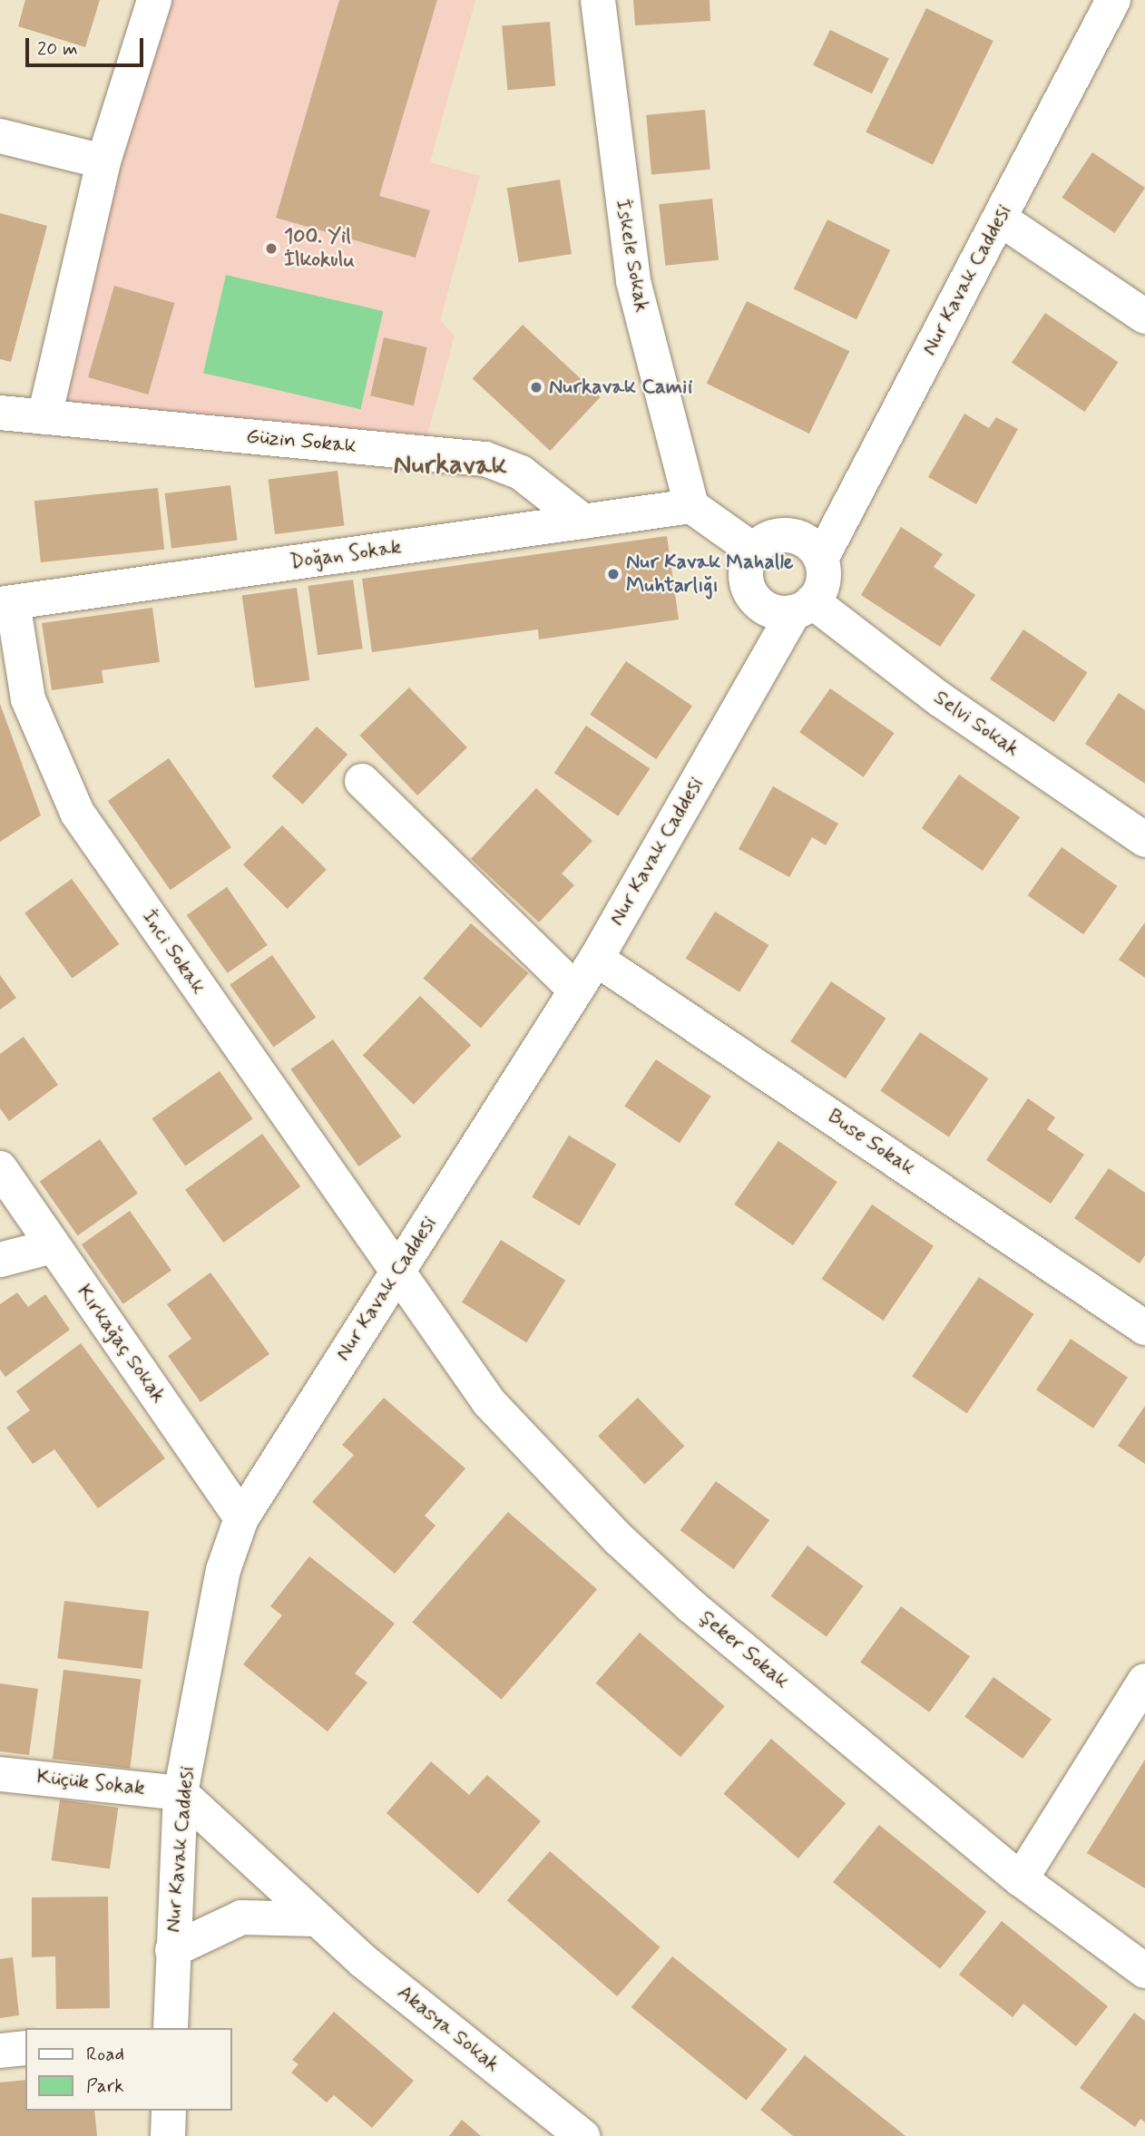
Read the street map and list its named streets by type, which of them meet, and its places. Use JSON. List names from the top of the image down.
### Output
{
  "streets": {
    "street": [
      "İskele Sokak",
      "Nur Kavak Caddesi",
      "Güzin Sokak",
      "Doğan Sokak",
      "Selvi Sokak",
      "İnci Sokak",
      "Buse Sokak",
      "Kırkağaç Sokak",
      "Şeker Sokak",
      "Küçük Sokak",
      "Akasya Sokak"
    ]
  },
  "crossings": [
    ["İskele Sokak", "Doğan Sokak"],
    ["Nur Kavak Caddesi", "Selvi Sokak"],
    ["Nur Kavak Caddesi", "İnci Sokak"],
    ["Nur Kavak Caddesi", "Buse Sokak"],
    ["Nur Kavak Caddesi", "Kırkağaç Sokak"],
    ["Nur Kavak Caddesi", "Şeker Sokak"],
    ["Nur Kavak Caddesi", "Küçük Sokak"],
    ["Nur Kavak Caddesi", "Akasya Sokak"],
    ["Güzin Sokak", "Doğan Sokak"],
    ["Doğan Sokak", "İnci Sokak"],
    ["İnci Sokak", "Şeker Sokak"],
    ["Küçük Sokak", "Akasya Sokak"]
  ],
  "districts": ["Nurkavak"],
  "places": ["100. Yil İlkokulu", "Nurkavak Camii", "Nur Kavak Mahalle Muhtarlığı"],
  "legend": ["Road", "Park"],
  "scale_bar": "20 m"
}
